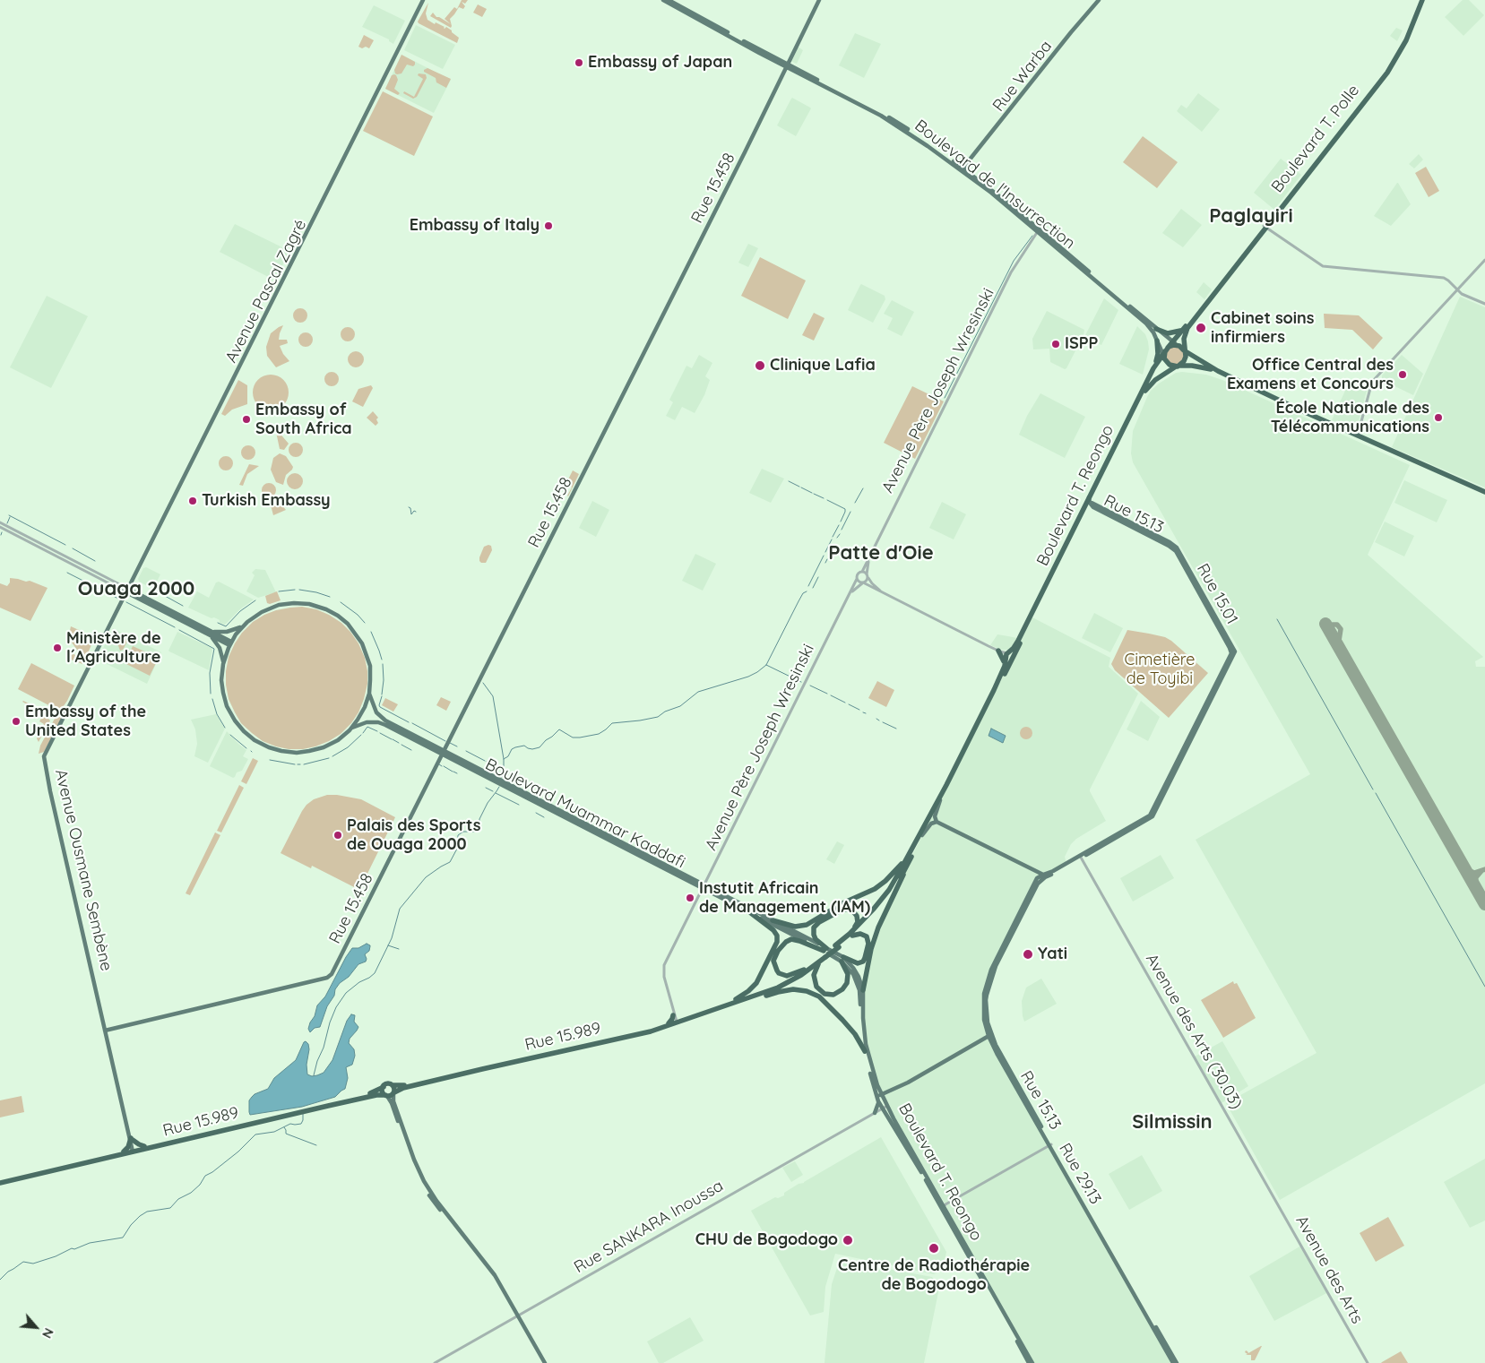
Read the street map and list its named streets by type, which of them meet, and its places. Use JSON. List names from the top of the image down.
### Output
{
  "streets": {
    "highway": ["Boulevard T. Polle", "Boulevard T. Reongo", "Rue 15.989"],
    "main road": [
      "Rue Warba",
      "Boulevard de l'Insurrection",
      "Rue 15.458",
      "Avenue Pascal Zagré",
      "Rue 15.13",
      "Rue 15.01",
      "Boulevard Muammar Kaddafi",
      "Avenue Ousmane Sembène"
    ],
    "street": [
      "Avenue Père Joseph Wresinski",
      "Avenue des Arts (30.03)",
      "Rue SANKARA Inoussa",
      "Avenue des Arts"
    ]
  },
  "crossings": [
    ["Rue Warba", "Boulevard de l'Insurrection"],
    ["Boulevard T. Polle", "Boulevard de l'Insurrection"],
    ["Boulevard T. Polle", "Boulevard T. Reongo"],
    ["Boulevard de l'Insurrection", "Rue 15.458"],
    ["Boulevard de l'Insurrection", "Avenue Père Joseph Wresinski"],
    ["Boulevard de l'Insurrection", "Boulevard T. Reongo"],
    ["Rue 15.458", "Boulevard Muammar Kaddafi"],
    ["Rue 15.458", "Avenue Ousmane Sembène"],
    ["Avenue Pascal Zagré", "Avenue Ousmane Sembène"],
    ["Avenue Père Joseph Wresinski", "Boulevard Muammar Kaddafi"],
    ["Avenue Père Joseph Wresinski", "Rue 15.989"],
    ["Boulevard T. Reongo", "Rue 15.13"],
    ["Boulevard T. Reongo", "Boulevard Muammar Kaddafi"],
    ["Boulevard T. Reongo", "Rue SANKARA Inoussa"],
    ["Rue 15.13", "Rue 15.01"],
    ["Rue 15.13", "Avenue des Arts (30.03)"],
    ["Rue 15.01", "Avenue des Arts (30.03)"],
    ["Avenue Ousmane Sembène", "Rue 15.989"],
    ["Avenue des Arts (30.03)", "Avenue des Arts"]
  ],
  "districts": [
    "Paglayiri",
    "Patte d'Oie",
    "Ouaga 2000",
    "Silmissin"
  ],
  "parks": ["Cimetière de Toyibi"],
  "places": [
    "Embassy of Japan",
    "Embassy of Italy",
    "Cabinet soins infirmiers",
    "ISPP",
    "Clinique Lafia",
    "Office Central des Examens et Concours",
    "École Nationale des Télécommunications",
    "Embassy of South Africa",
    "Turkish Embassy",
    "Ministère de l´Agriculture",
    "Embassy of the United States",
    "Palais des Sports de Ouaga 2000",
    "Instutit Africain de Management (IAM)",
    "Yati",
    "CHU de Bogodogo",
    "Centre de Radiothérapie de Bogodogo"
  ],
  "north": "bottom right"
}
